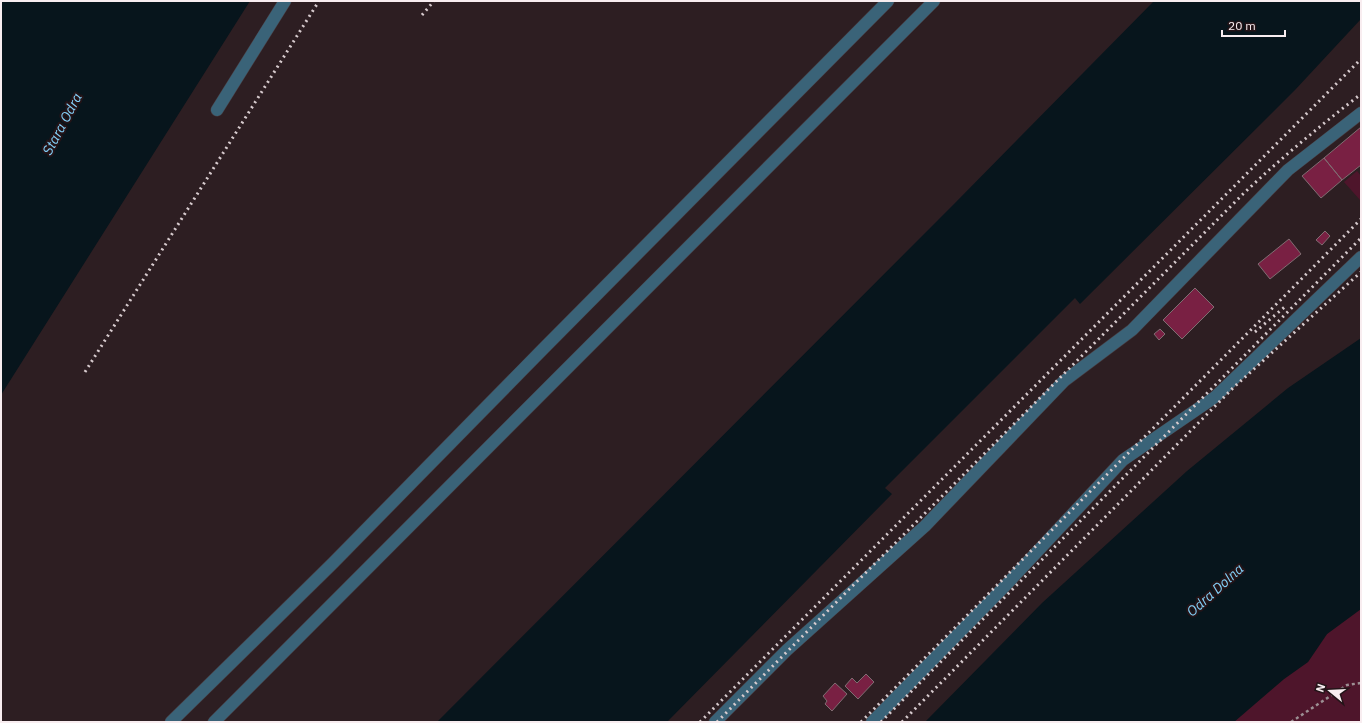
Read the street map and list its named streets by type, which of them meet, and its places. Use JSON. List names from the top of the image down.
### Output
{
  "water": ["Stara Odra", "Odra Dolna"],
  "scale_bar": "20 m",
  "north": "left"
}
